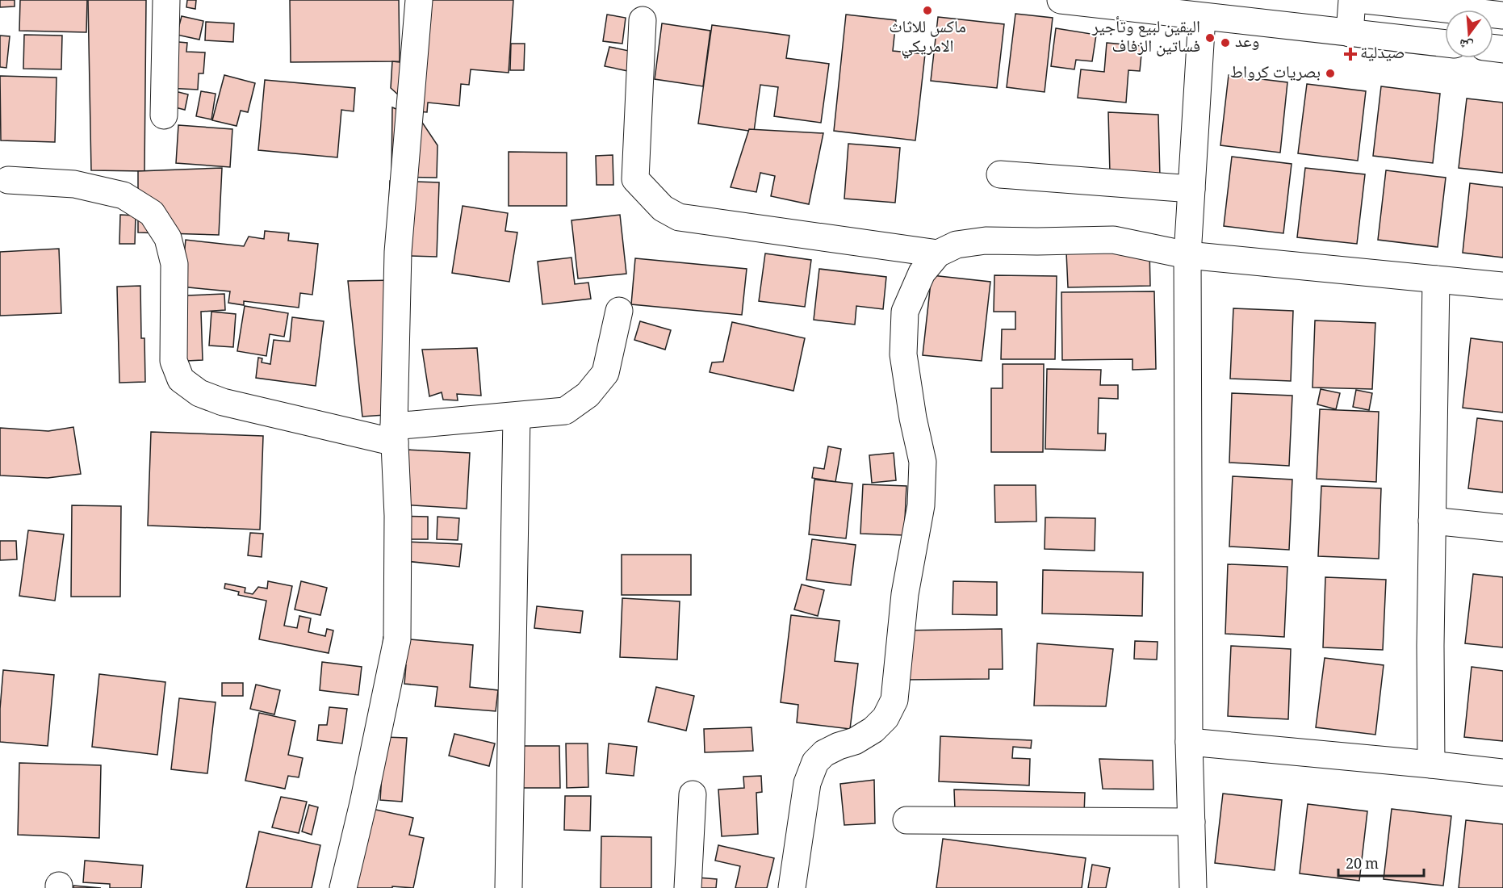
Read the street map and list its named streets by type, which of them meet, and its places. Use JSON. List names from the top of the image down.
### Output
{
  "places": {
    "other": [
      "ماكس للاثاث الامريكي",
      "اليقين لبيع وتأجير فساتين الزفاف",
      "وعد",
      "بصريات كرواط"
    ],
    "health": ["صيدلية"]
  },
  "scale_bar": "20 m",
  "north": "bottom"
}
